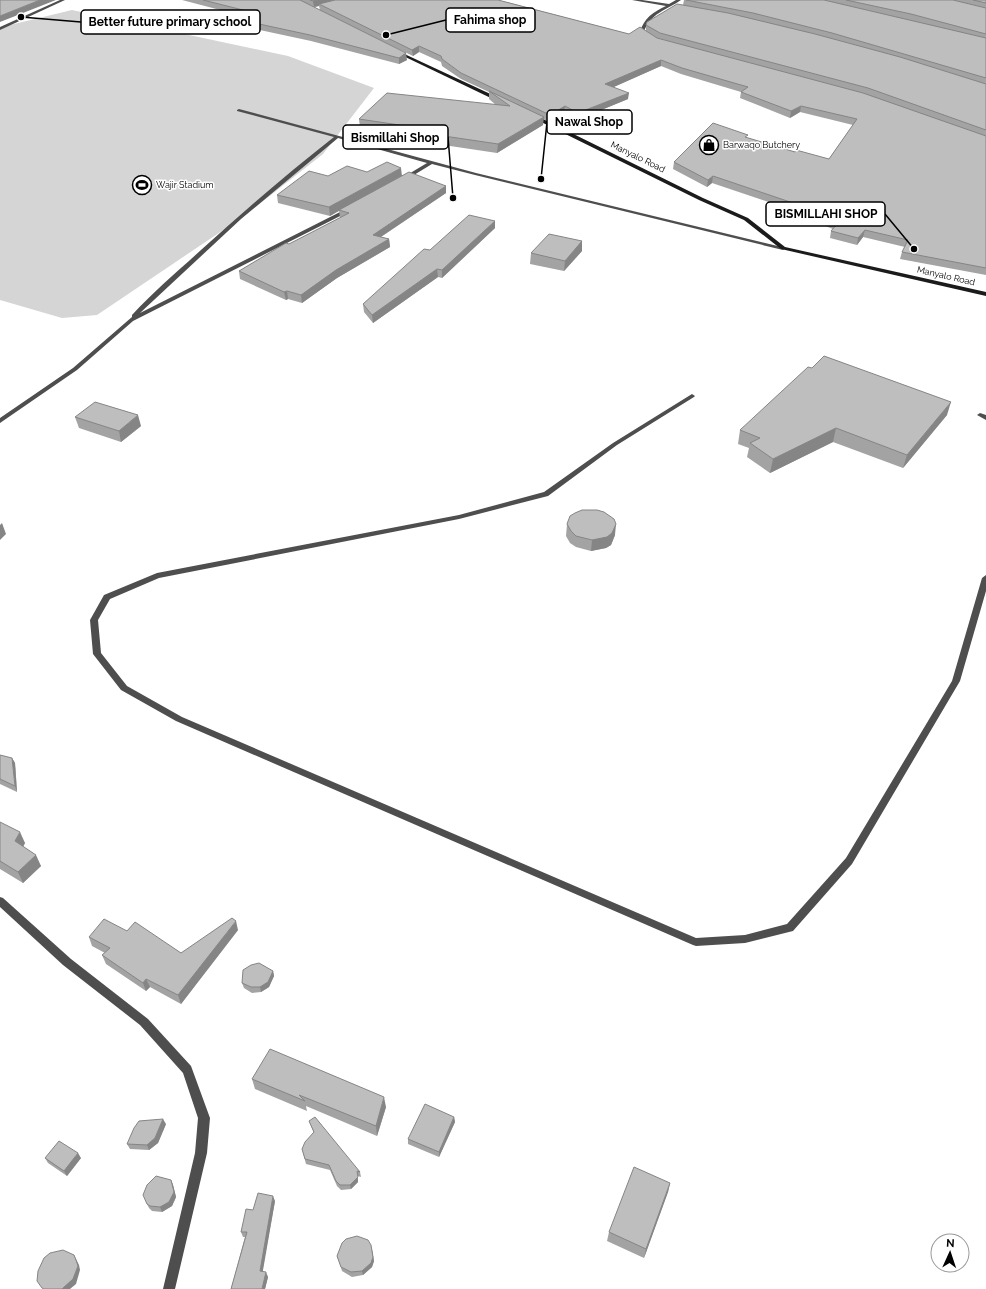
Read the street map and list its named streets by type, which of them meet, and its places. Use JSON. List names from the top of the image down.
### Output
{
  "streets": {
    "street": ["Manyalo Road"]
  },
  "places": {
    "other": [
      "Better future primary school",
      "Fahima shop",
      "Nawal Shop",
      "Bismillahi Shop",
      "BISMILLAHI SHOP"
    ],
    "shop": ["Barwaqo Butchery"],
    "sports": ["Wajir Stadium"]
  },
  "north": "top"
}
